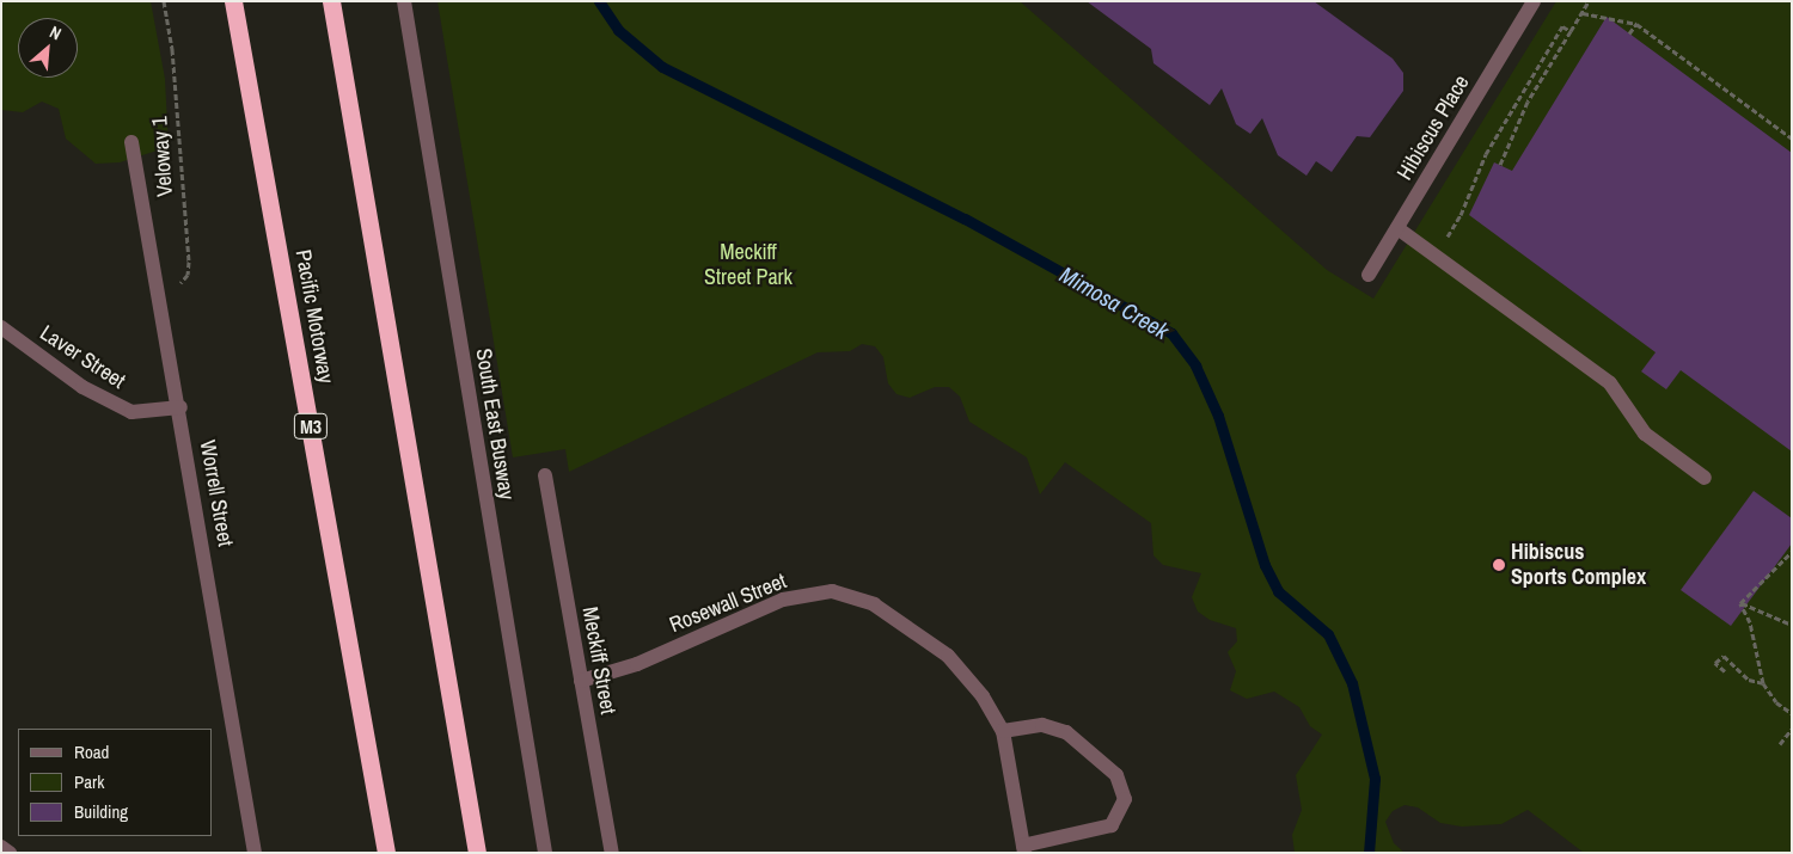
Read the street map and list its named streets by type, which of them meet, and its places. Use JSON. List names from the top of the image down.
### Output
{
  "streets": {
    "highway": ["Pacific Motorway", "M3"],
    "street": [
      "Hibiscus Place",
      "Laver Street",
      "South East Busway",
      "Worrell Street",
      "Rosewall Street",
      "Meckiff Street"
    ],
    "path": ["Veloway 1"]
  },
  "crossings": [
    ["Veloway 1", "Worrell Street"],
    ["Laver Street", "Worrell Street"],
    ["Rosewall Street", "Meckiff Street"]
  ],
  "water": ["Mimosa Creek"],
  "parks": ["Meckiff Street Park"],
  "places": ["Hibiscus Sports Complex"],
  "legend": ["Road", "Park", "Building"],
  "north": "top right"
}
